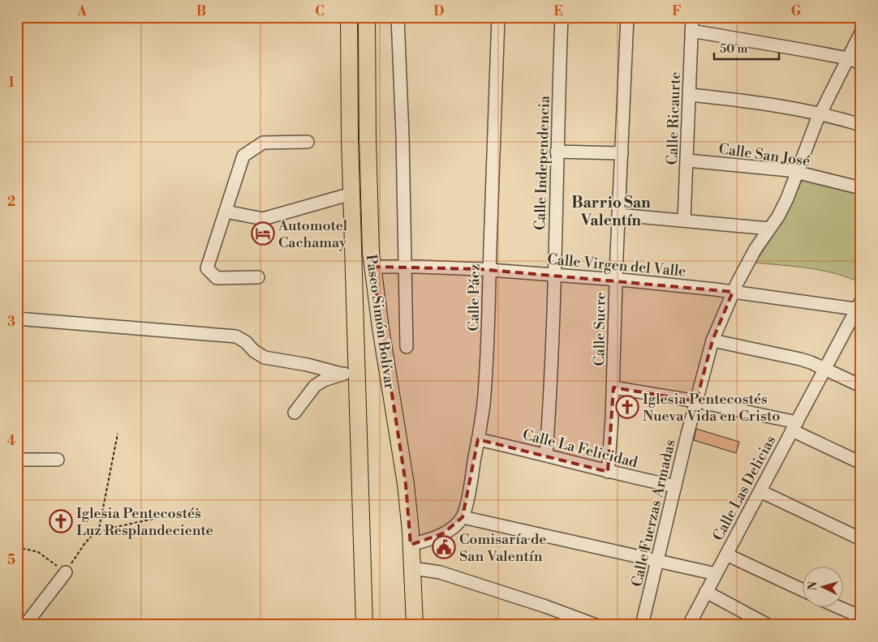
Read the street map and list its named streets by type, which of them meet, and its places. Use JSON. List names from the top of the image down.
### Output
{
  "streets": {
    "main road": ["Paseo Simón Bolívar"],
    "street": [
      "Calle Ricaurte",
      "Calle San José",
      "Calle Independencia",
      "Calle Virgen del Valle",
      "Calle Páez",
      "Calle Sucre",
      "Calle La Felicidad",
      "Calle Las Delicias",
      "Calle Fuerzas Armadas"
    ]
  },
  "crossings": [
    ["Calle Ricaurte", "Calle San José"],
    ["Calle San José", "Calle Fuerzas Armadas"],
    ["Calle Independencia", "Calle Virgen del Valle"],
    ["Calle Independencia", "Calle La Felicidad"],
    ["Calle Virgen del Valle", "Calle Páez"],
    ["Calle Virgen del Valle", "Paseo Simón Bolívar"],
    ["Calle Virgen del Valle", "Calle Sucre"],
    ["Calle Virgen del Valle", "Calle Las Delicias"],
    ["Calle Virgen del Valle", "Calle Fuerzas Armadas"],
    ["Calle Páez", "Calle La Felicidad"],
    ["Calle Sucre", "Calle La Felicidad"],
    ["Calle La Felicidad", "Calle Fuerzas Armadas"]
  ],
  "districts": ["Barrio San Valentín"],
  "places": {
    "hotel": ["Automotel Cachamay"],
    "church": ["Iglesia Pentecostés Nueva Vida en Cristo", "Iglesia Pentecostés Luz Resplandeciente"],
    "public building": ["Comisaría de San Valentín"]
  },
  "scale_bar": "50 m",
  "north": "left",
  "grid": {
    "columns": [
      "A",
      "B",
      "C",
      "D",
      "E",
      "F",
      "G"
    ],
    "rows": [
      "1",
      "2",
      "3",
      "4",
      "5"
    ]
  }
}
